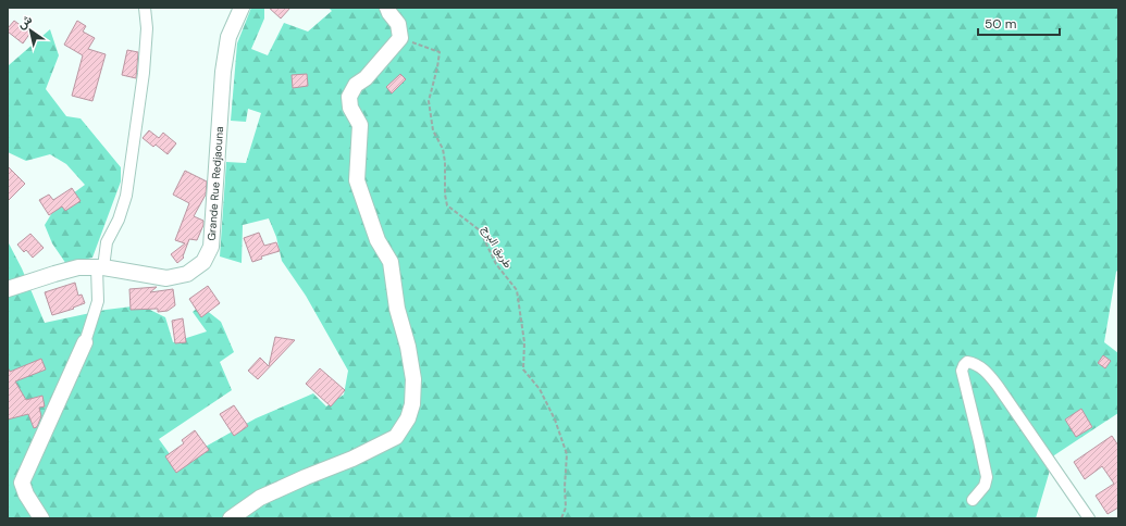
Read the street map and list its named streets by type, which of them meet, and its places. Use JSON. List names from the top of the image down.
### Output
{
  "streets": {
    "street": ["Grande Rue Redjaouna"],
    "path": ["طريق البرج"]
  },
  "scale_bar": "50 m",
  "north": "top left"
}
